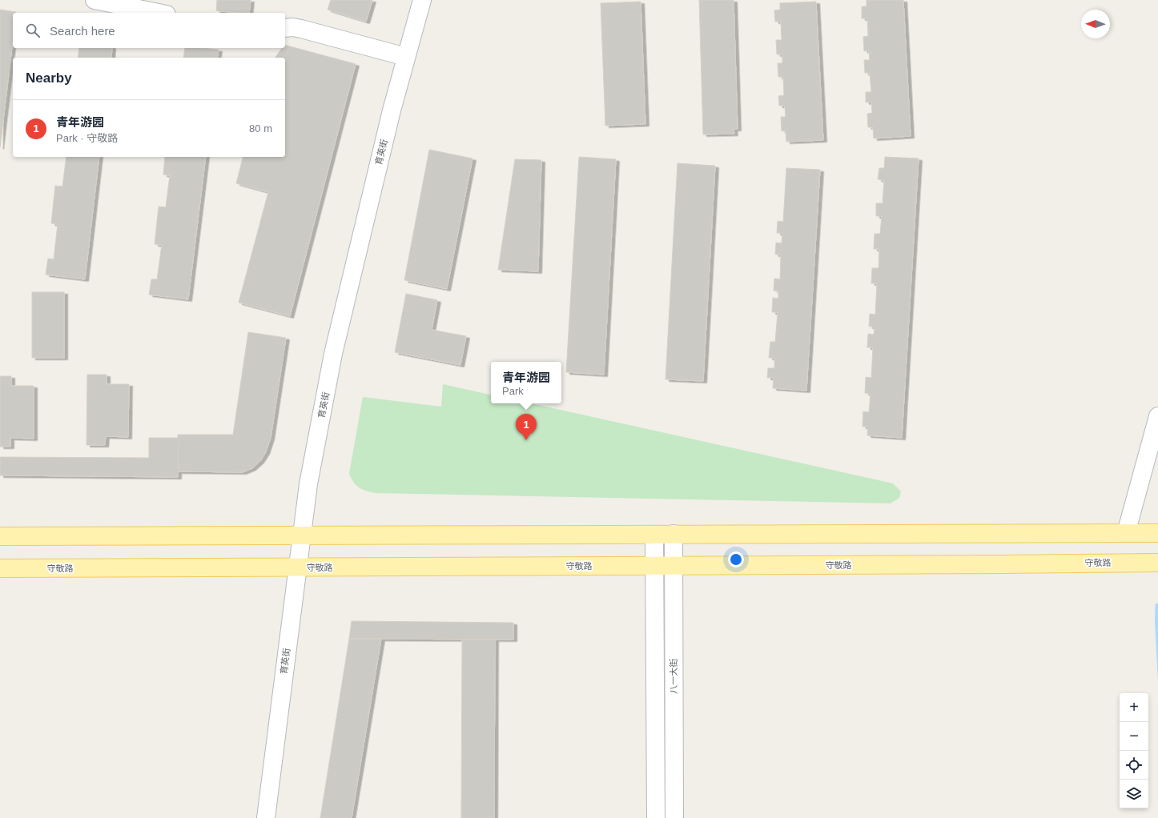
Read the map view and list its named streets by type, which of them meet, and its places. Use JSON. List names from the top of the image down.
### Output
{
  "streets": {
    "main road": ["守敬路"],
    "street": ["育英街", "八一大街"]
  },
  "crossings": [
    ["育英街", "守敬路"],
    ["守敬路", "八一大街"]
  ],
  "north": "left",
  "page": {
    "search": "Search here",
    "heading": "Nearby",
    "list": [
      {
        "mark": "1",
        "name": "青年游园",
        "note": "Park · 守敬路",
        "value": "80 m"
      }
    ],
    "popup": ["青年游园", "Park"],
    "pins": "1",
    "map_buttons": ["+", "−"]
  }
}
